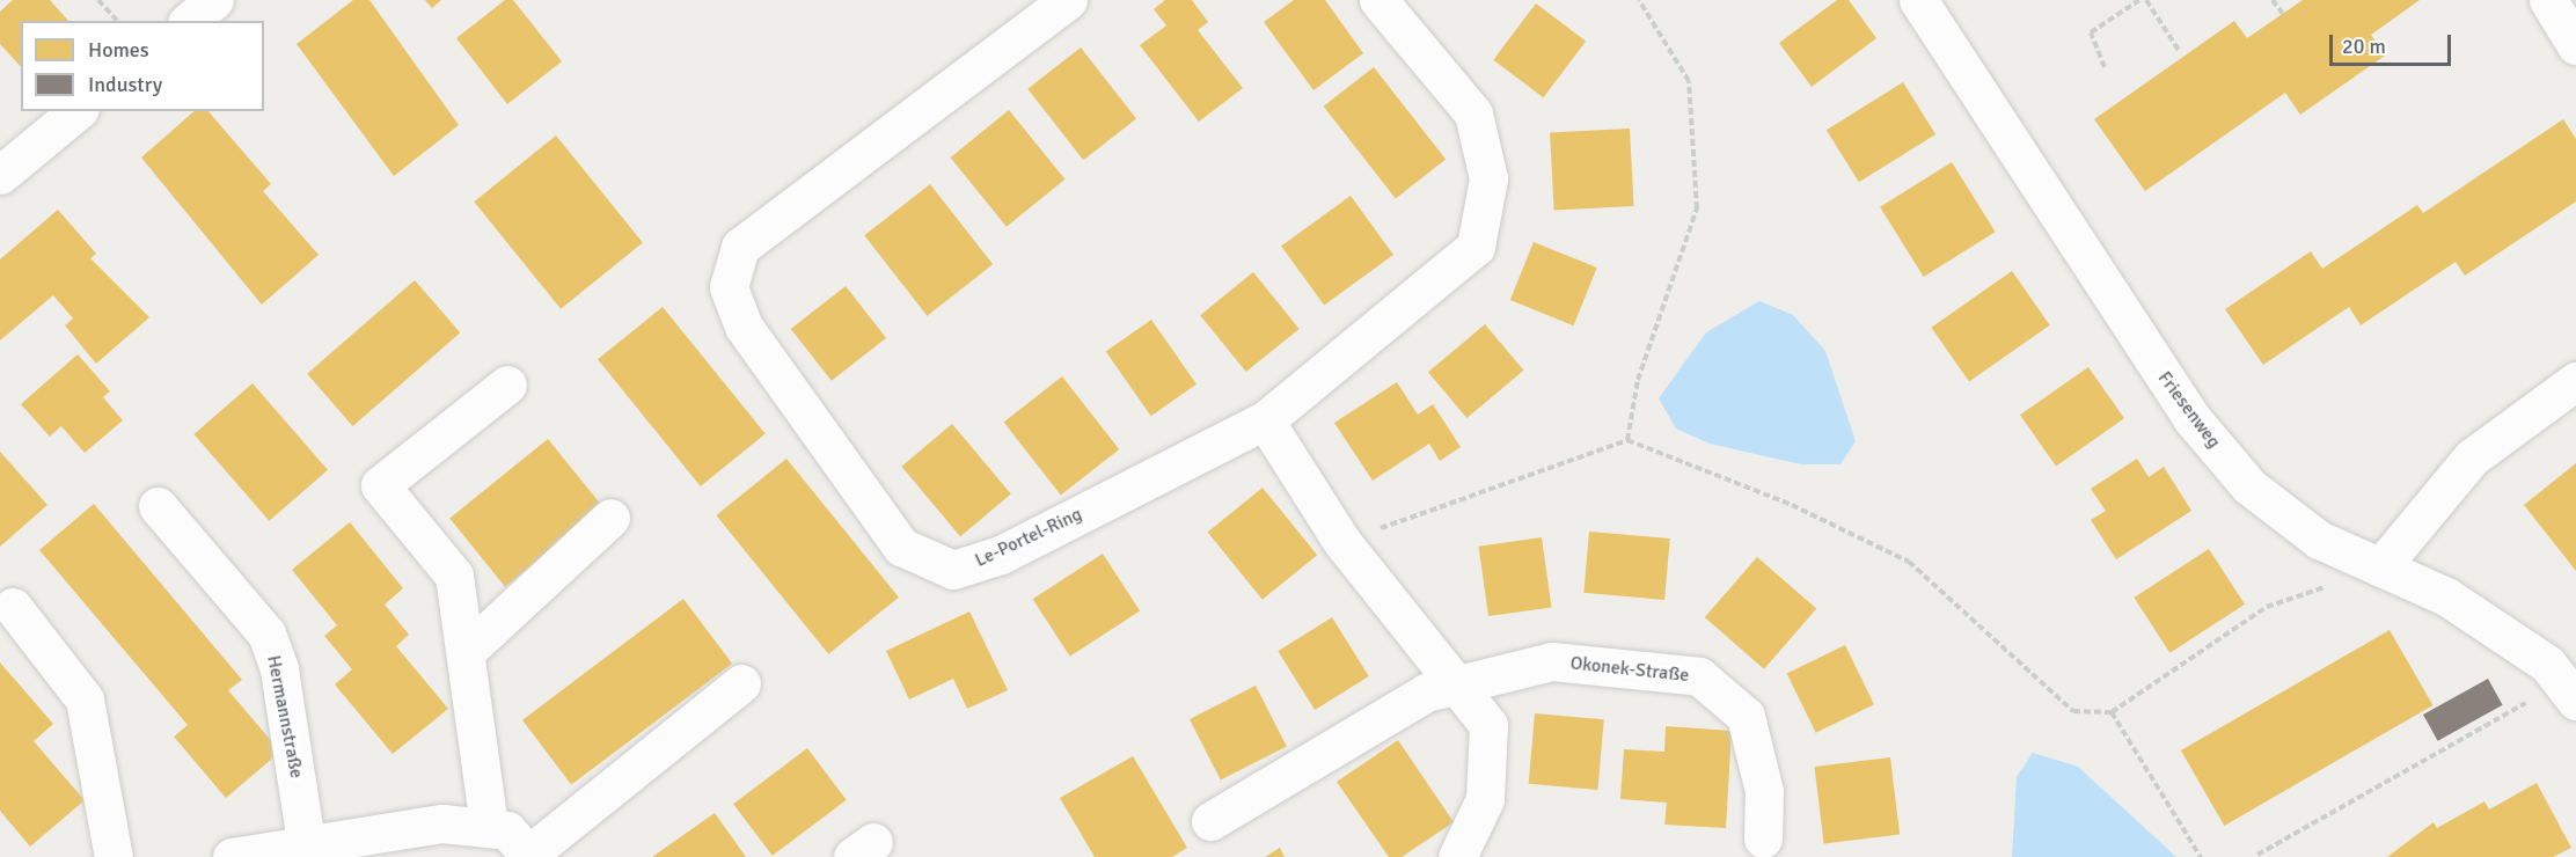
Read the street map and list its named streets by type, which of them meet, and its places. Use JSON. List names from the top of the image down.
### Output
{
  "streets": {
    "street": [
      "Friesenweg",
      "Le-Portel-Ring",
      "Okonek-Straße",
      "Hermannstraße"
    ]
  },
  "legend": ["Homes", "Industry"],
  "scale_bar": "20 m"
}
